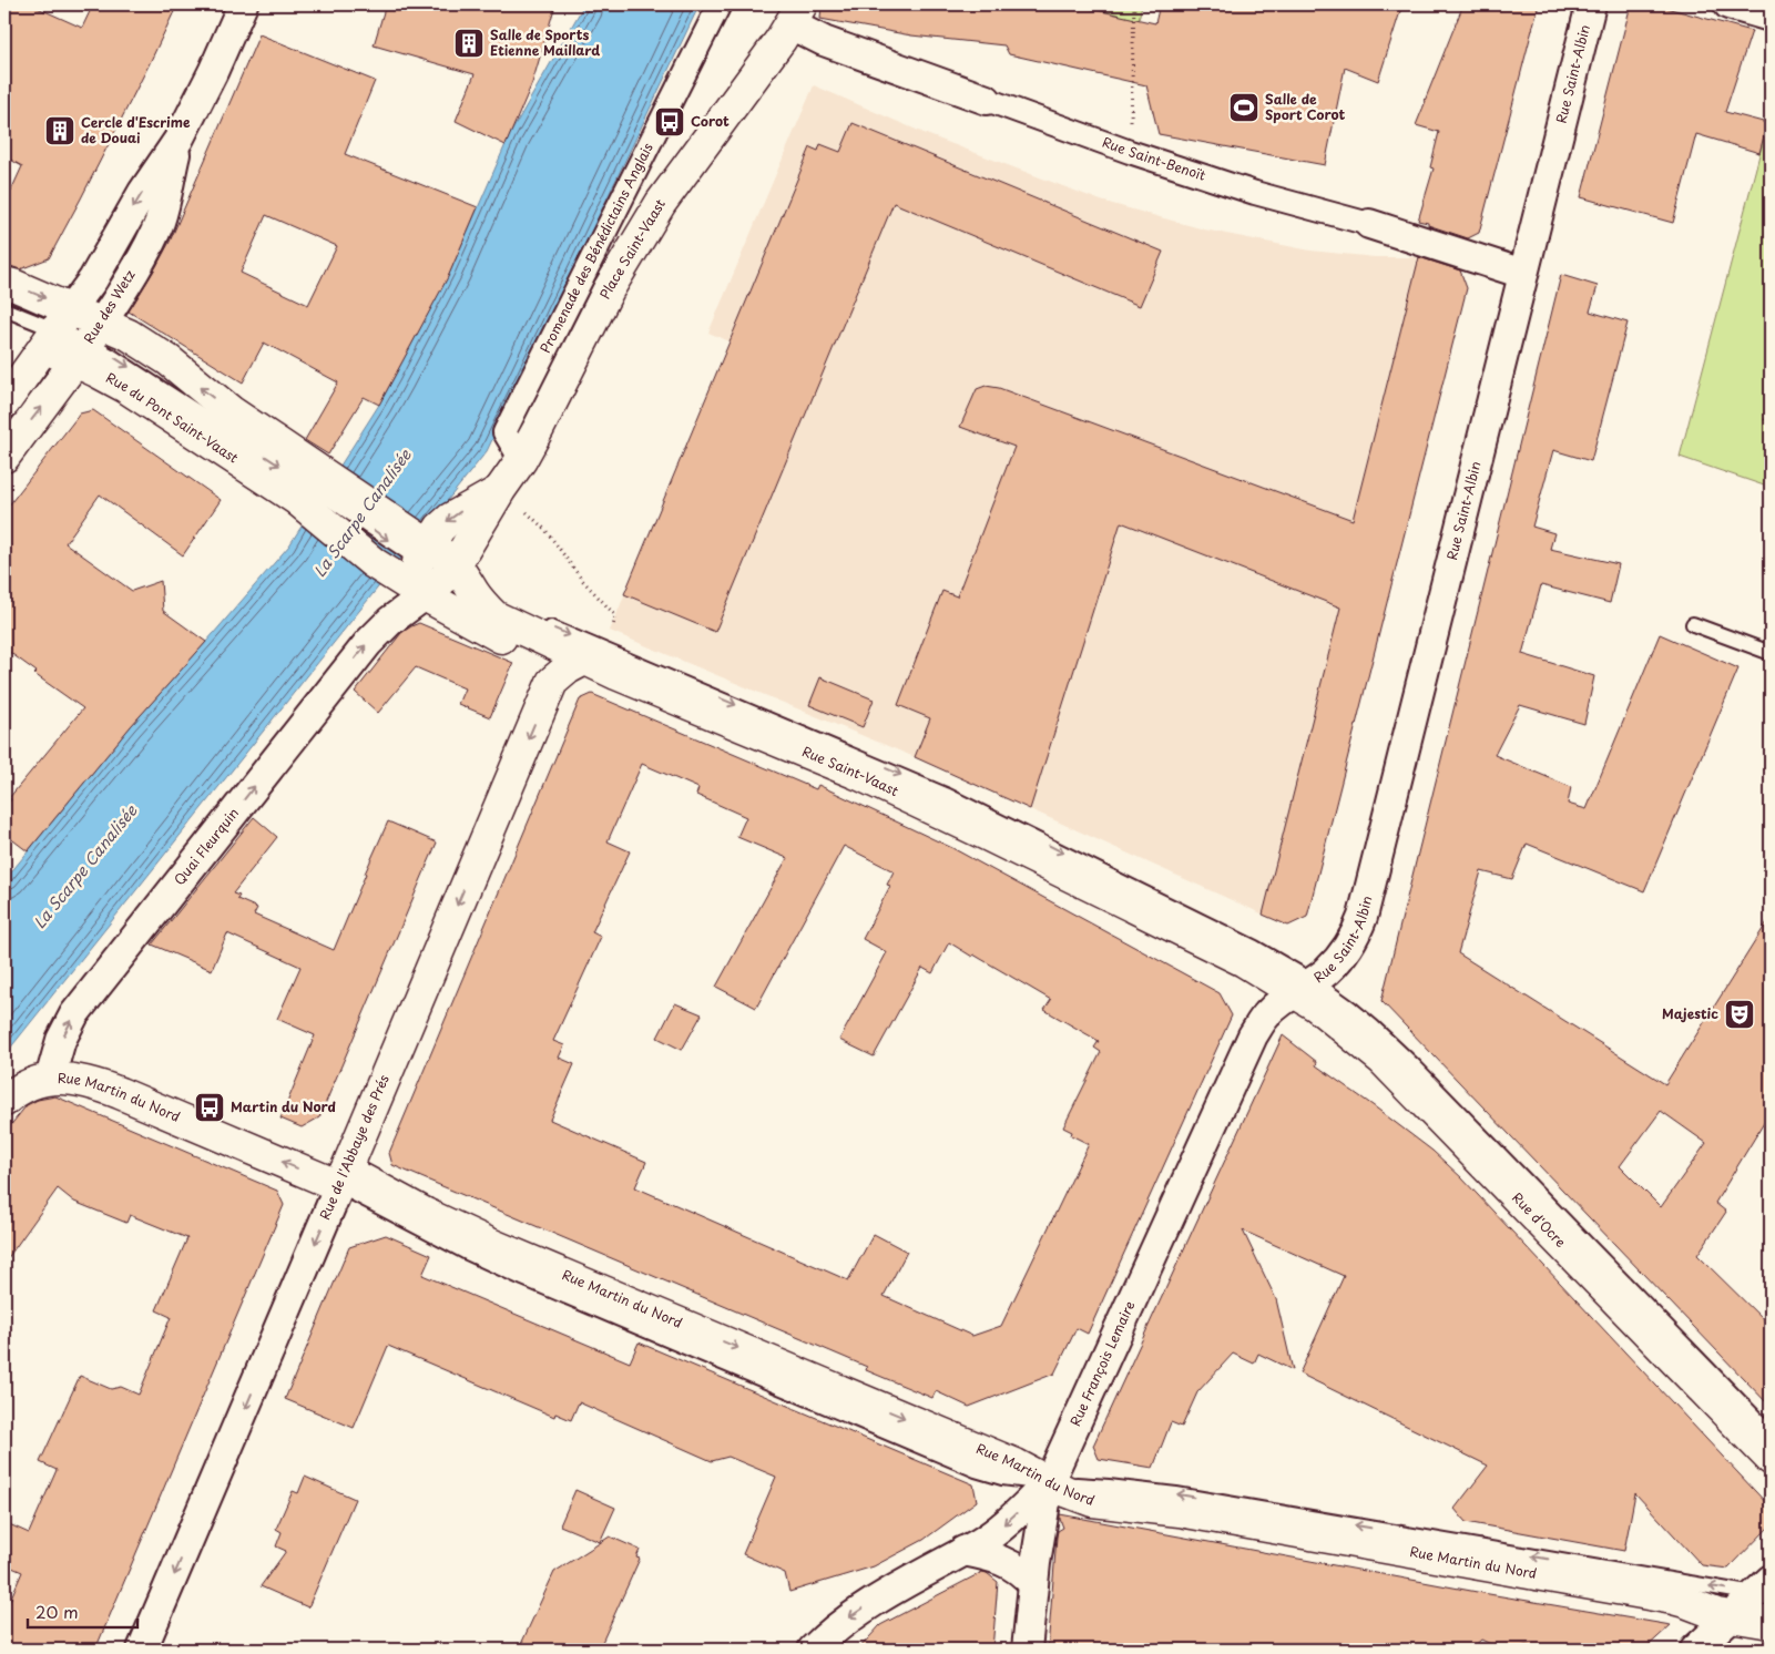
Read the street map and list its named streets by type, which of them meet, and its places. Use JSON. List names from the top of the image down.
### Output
{
  "streets": {
    "street": [
      "Rue Saint-Albin",
      "Rue Saint-Benoït",
      "Promenade des Bénédictains Anglais",
      "Place Saint-Vaast",
      "Rue des Wetz",
      "Rue du Pont Saint-Vaast",
      "Rue Saint-Vaast",
      "Quai Fleurquin",
      "Rue Martin du Nord",
      "Rue de l'Abbaye des Prés",
      "Rue d'Ocre",
      "Rue François Lemaire"
    ]
  },
  "crossings": [
    ["Rue Saint-Albin", "Rue Saint-Benoït"],
    ["Rue Saint-Albin", "Rue Saint-Vaast"],
    ["Rue Saint-Albin", "Rue d'Ocre"],
    ["Rue Saint-Albin", "Rue François Lemaire"],
    ["Rue Saint-Benoït", "Place Saint-Vaast"],
    ["Promenade des Bénédictains Anglais", "Place Saint-Vaast"],
    ["Place Saint-Vaast", "Rue Saint-Vaast"],
    ["Place Saint-Vaast", "Quai Fleurquin"],
    ["Rue des Wetz", "Rue du Pont Saint-Vaast"],
    ["Rue Saint-Vaast", "Quai Fleurquin"],
    ["Rue Saint-Vaast", "Rue de l'Abbaye des Prés"],
    ["Rue Saint-Vaast", "Rue d'Ocre"],
    ["Rue Saint-Vaast", "Rue François Lemaire"],
    ["Quai Fleurquin", "Rue Martin du Nord"],
    ["Rue Martin du Nord", "Rue de l'Abbaye des Prés"],
    ["Rue Martin du Nord", "Rue François Lemaire"],
    ["Rue d'Ocre", "Rue François Lemaire"]
  ],
  "one_way": ["Quai Fleurquin", "Rue de l'Abbaye des Prés"],
  "water": ["La Scarpe Canalisée"],
  "places": {
    "building": ["Salle de Sports Etienne Maillard", "Cercle d'Escrime de Douai"],
    "sports": ["Salle de Sport Corot"],
    "bus stop": ["Corot", "Martin du Nord"],
    "theatre": ["Majestic"]
  },
  "scale_bar": "20 m"
}
